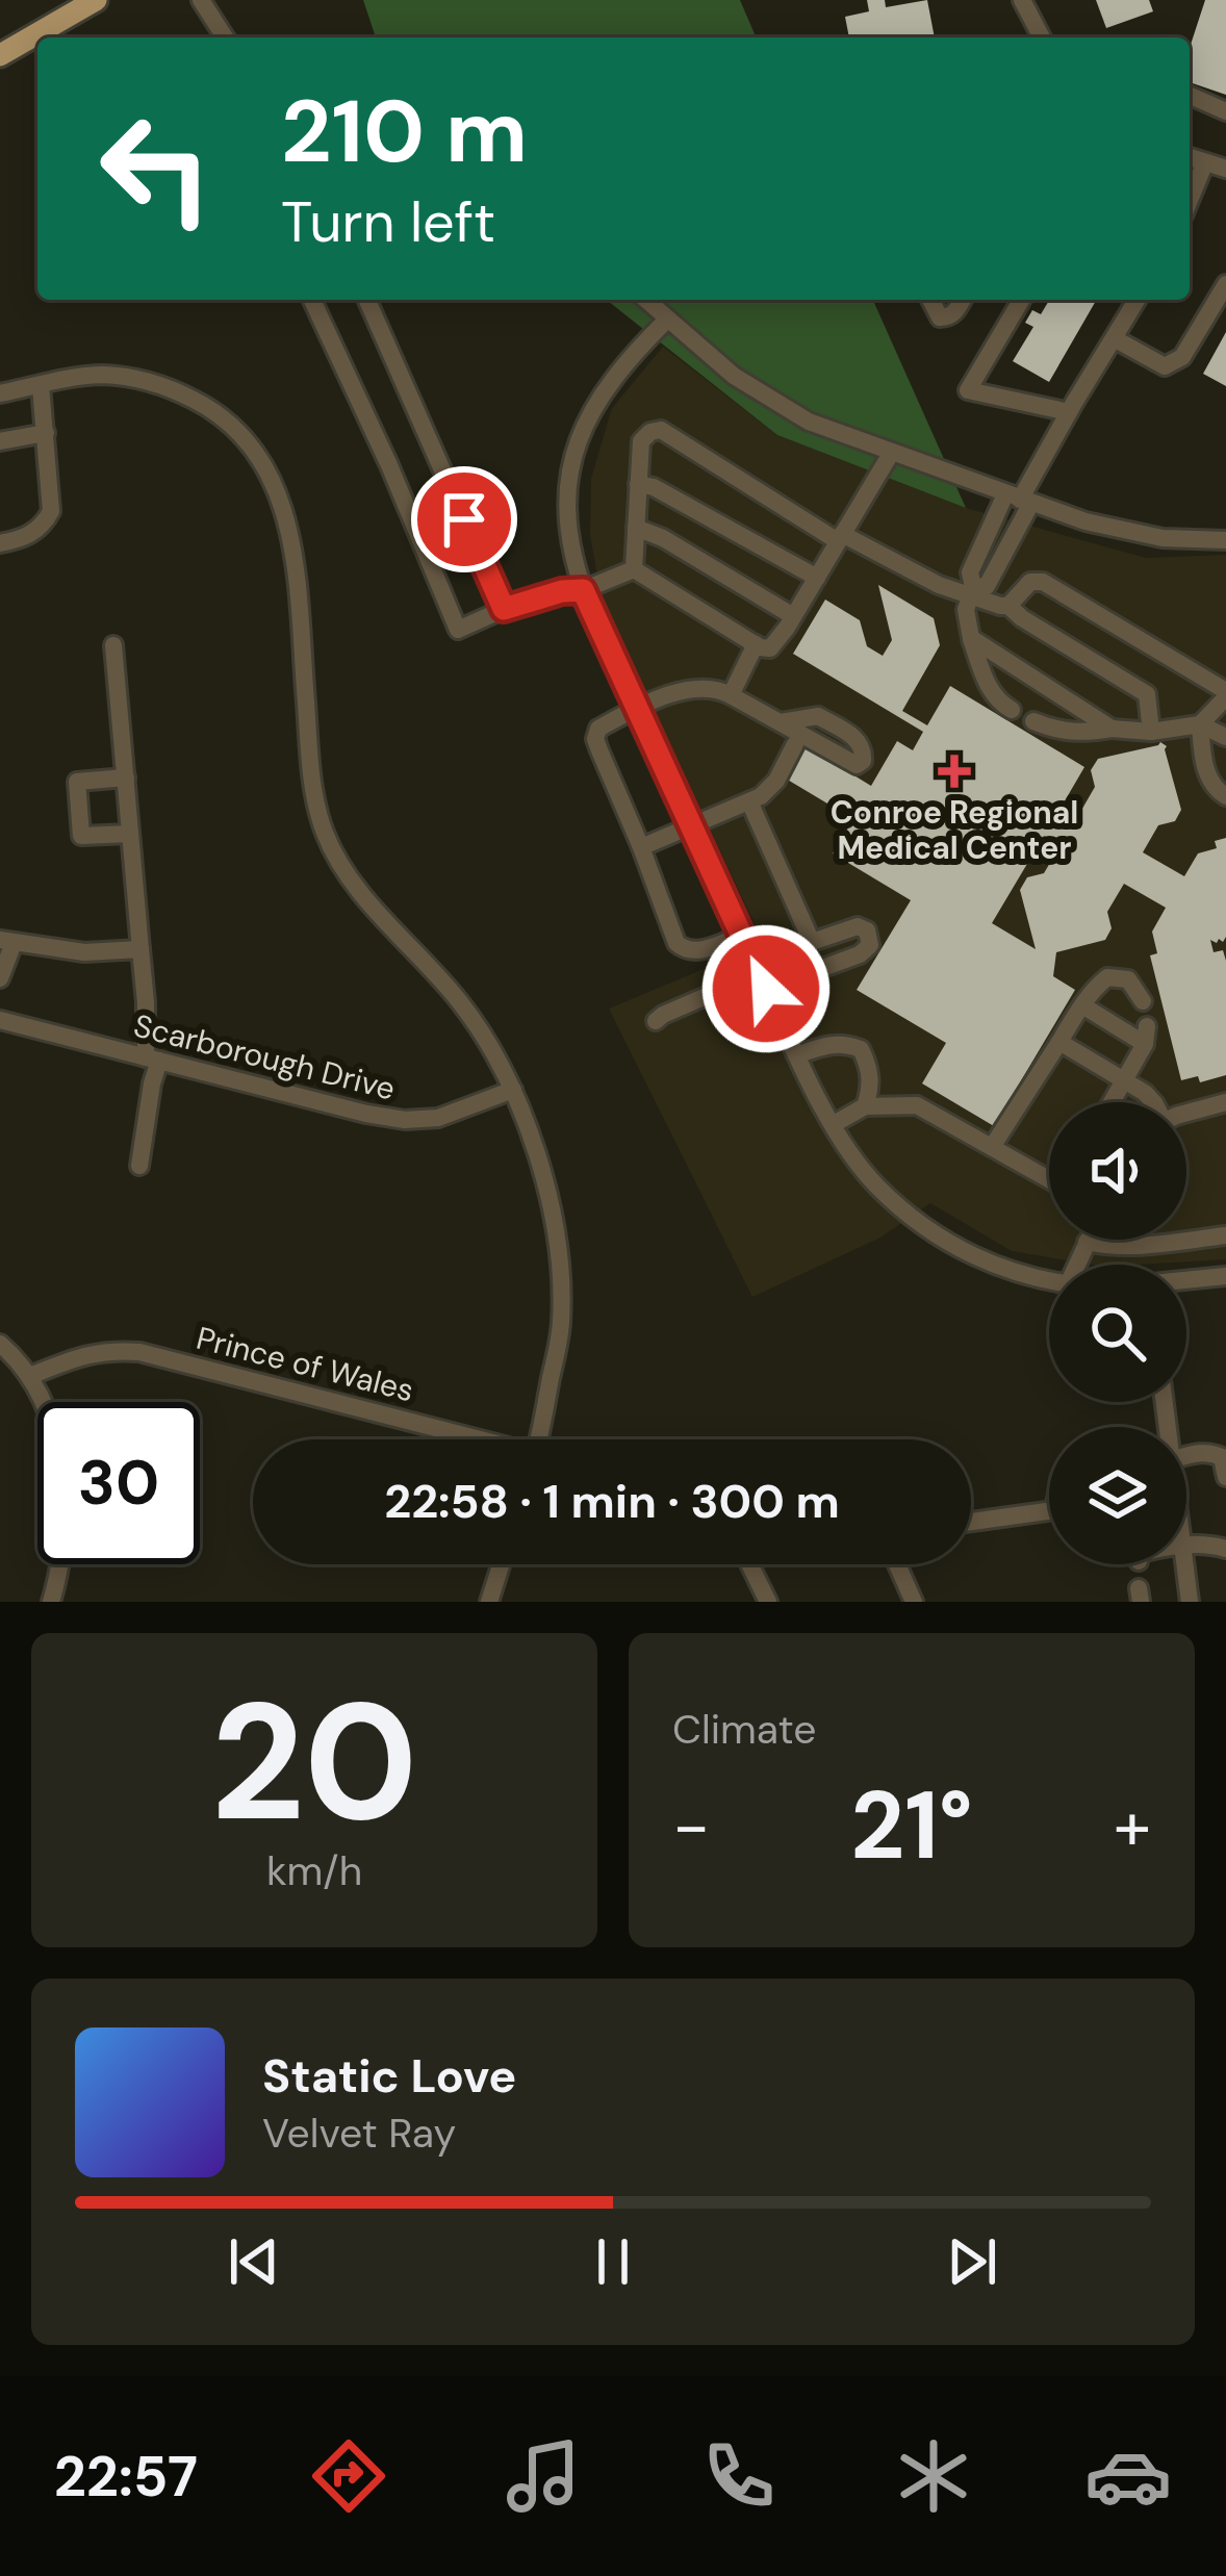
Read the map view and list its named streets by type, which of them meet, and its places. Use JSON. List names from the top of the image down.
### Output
{
  "streets": {
    "street": ["Scarborough Drive", "Prince of Wales"]
  },
  "places": {
    "health": ["Conroe Regional Medical Center"]
  },
  "page": {
    "turn": ["210 m", "Turn left"],
    "limit": "30",
    "trip": "22:58 · 1 min · 300 m",
    "tile": [
      ["20", "km/h"],
      "Climate"
    ],
    "heat": ["−", "21°", "+"],
    "song": ["Static Love", "Velvet Ray"],
    "tabs": "22:57"
  }
}
